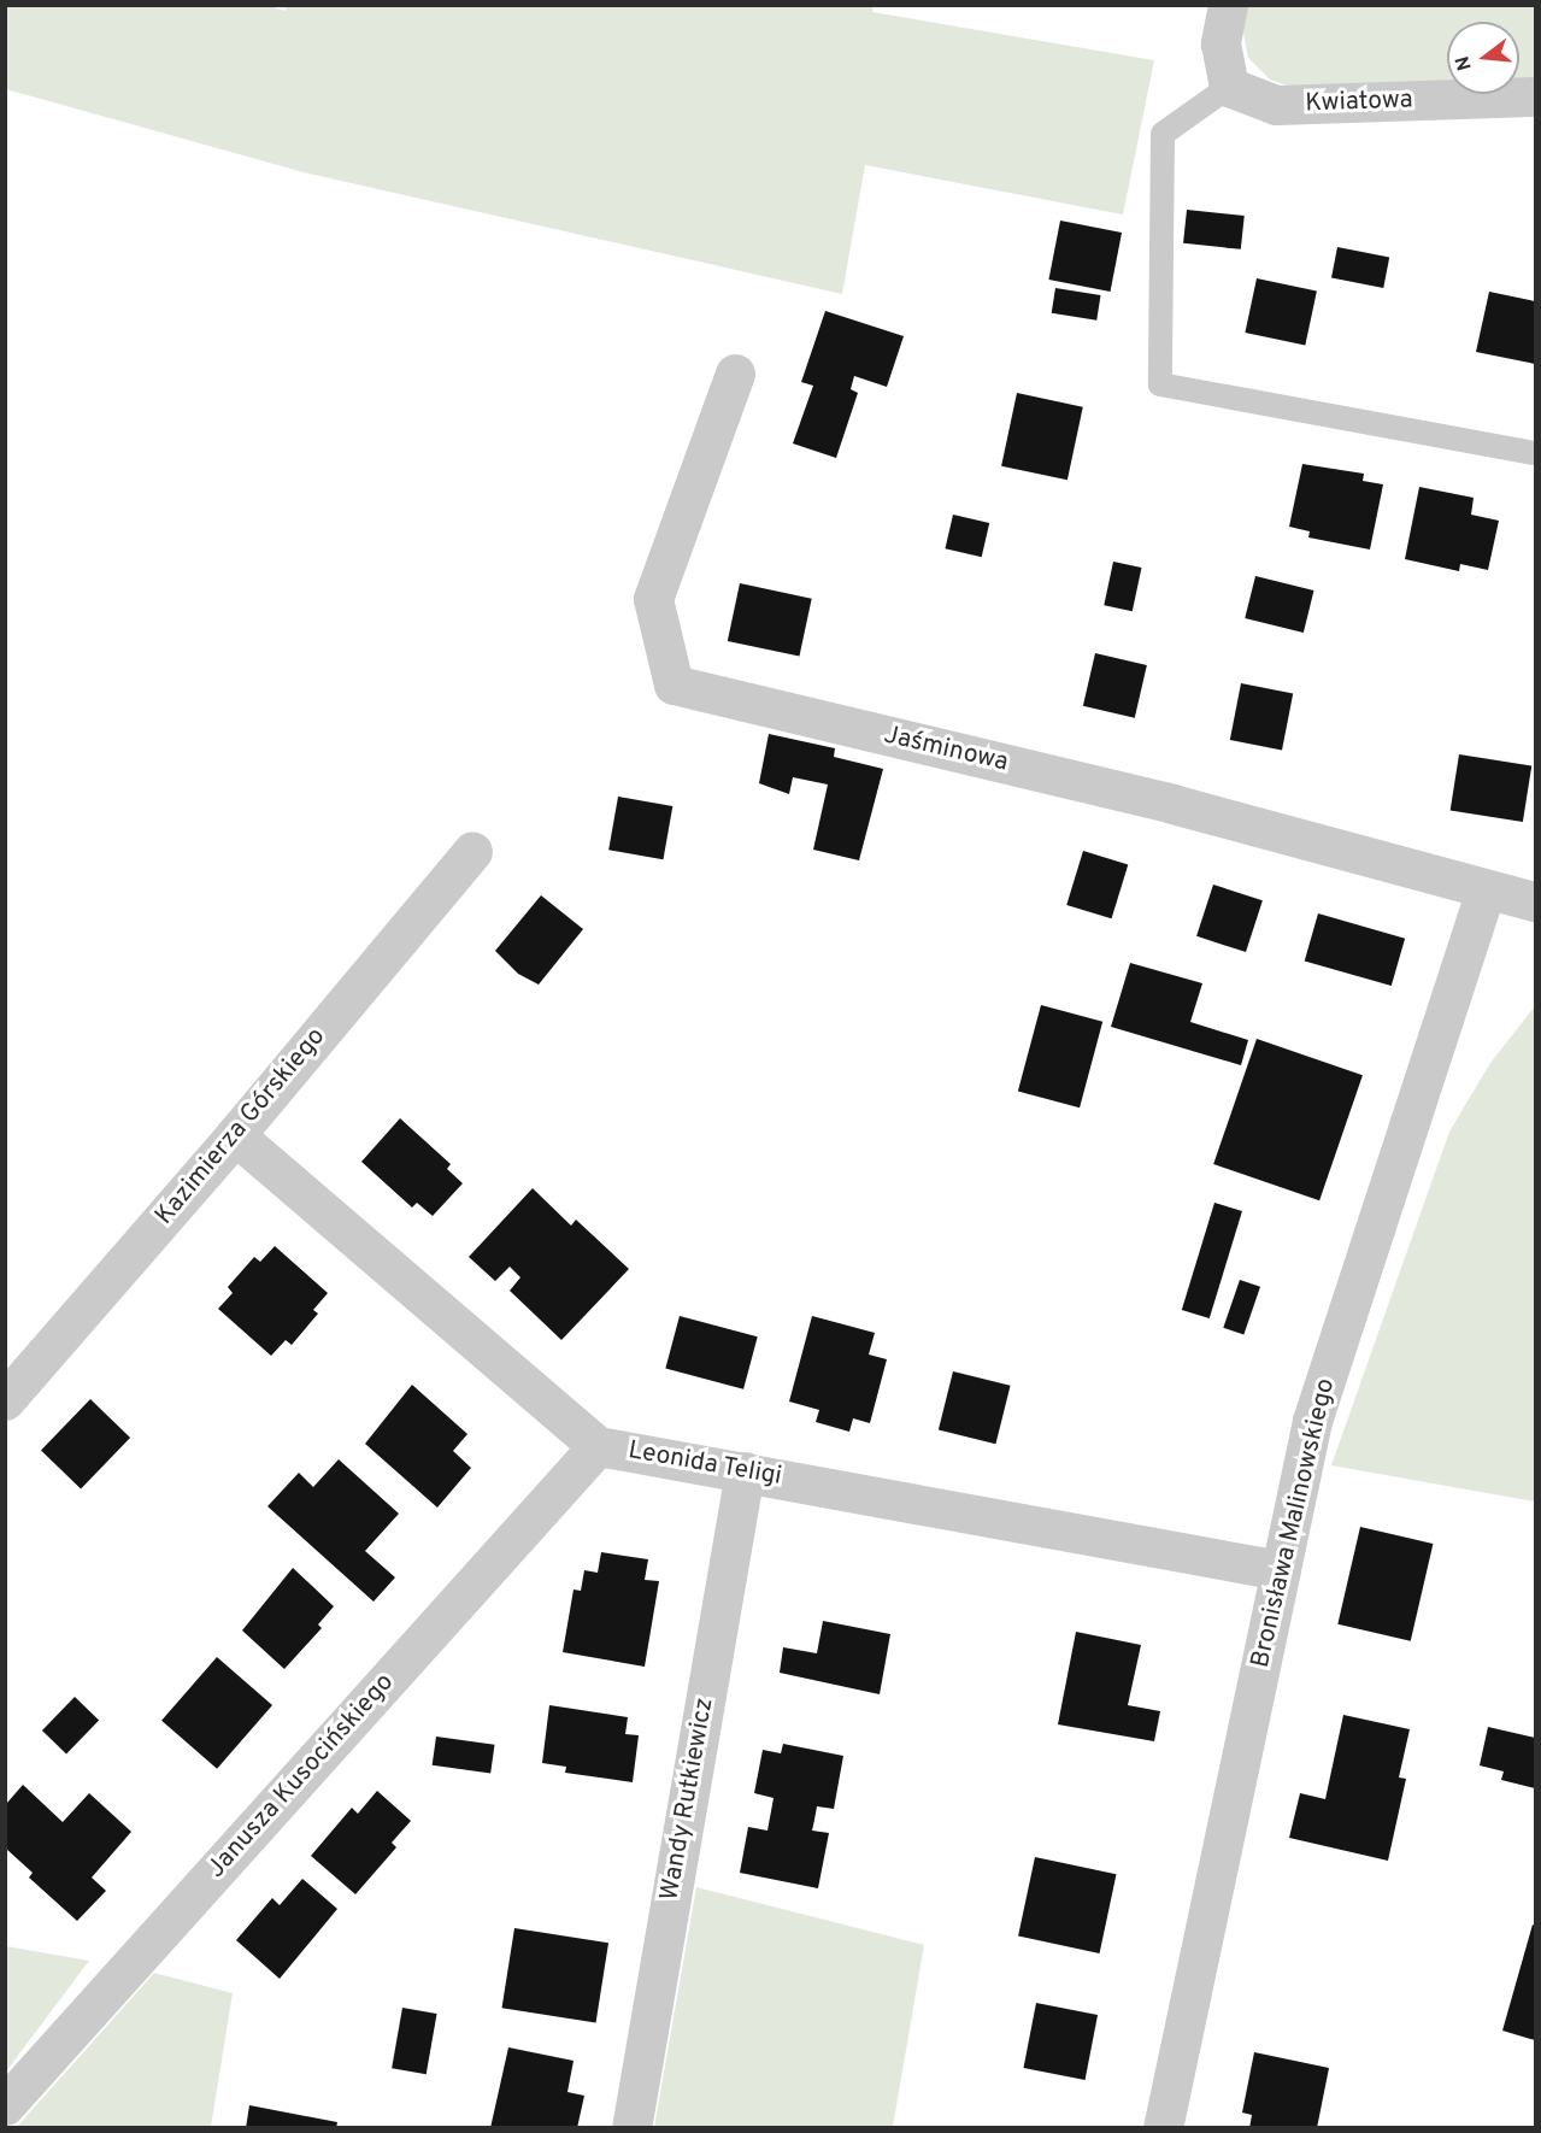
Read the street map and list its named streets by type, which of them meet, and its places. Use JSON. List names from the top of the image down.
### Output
{
  "streets": {
    "street": [
      "Kwiatowa",
      "Jaśminowa",
      "Kazimierza Górskiego",
      "Leonida Teligi",
      "Bronisława Malinowskiego",
      "Janusza Kusocińskiego",
      "Wandy Rutkiewicz"
    ]
  },
  "crossings": [
    ["Jaśminowa", "Bronisława Malinowskiego"],
    ["Kazimierza Górskiego", "Leonida Teligi"],
    ["Leonida Teligi", "Bronisława Malinowskiego"],
    ["Leonida Teligi", "Janusza Kusocińskiego"],
    ["Leonida Teligi", "Wandy Rutkiewicz"]
  ],
  "north": "left"
}
